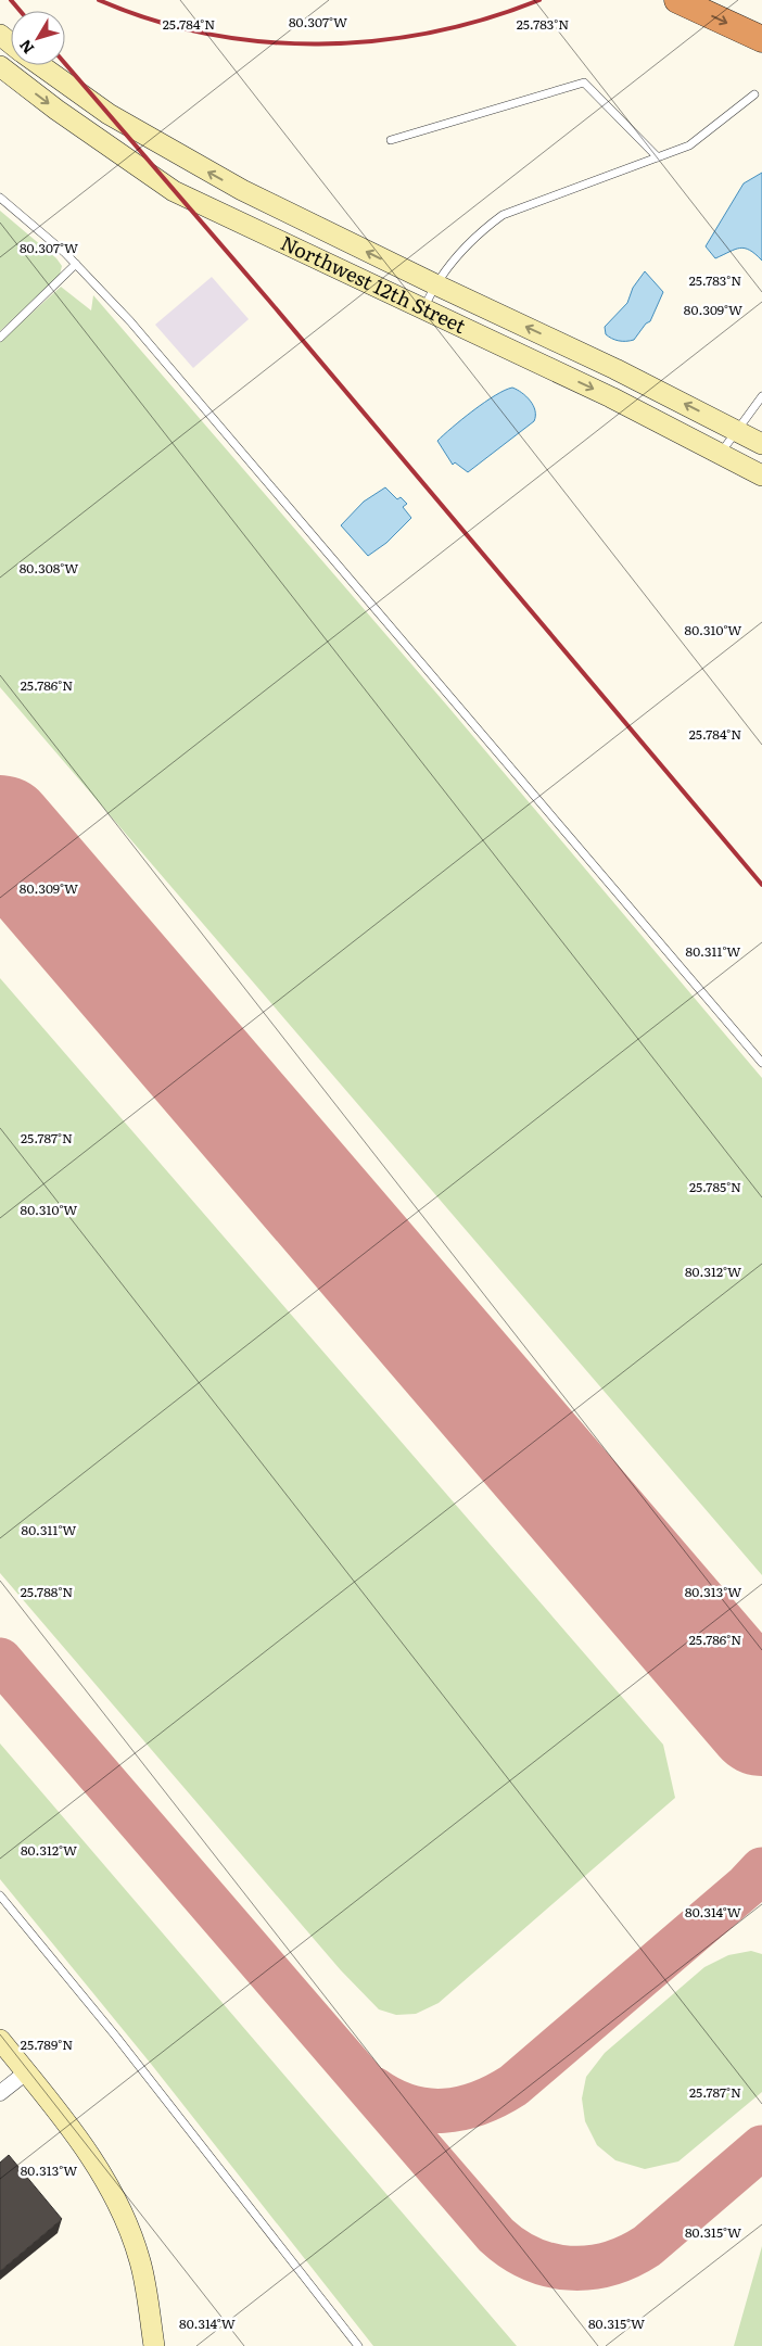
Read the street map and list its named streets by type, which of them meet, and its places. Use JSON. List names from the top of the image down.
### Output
{
  "streets": {
    "main road": ["Northwest 12th Street"]
  },
  "north": "bottom left",
  "coordinates": [
    "80.307°W",
    "25.784°N",
    "25.783°N",
    "80.309°W",
    "80.308°W",
    "80.310°W",
    "25.786°N",
    "80.311°W",
    "25.787°N",
    "25.785°N",
    "80.312°W",
    "25.788°N",
    "80.313°W",
    "80.314°W",
    "25.789°N",
    "80.315°W"
  ]
}
